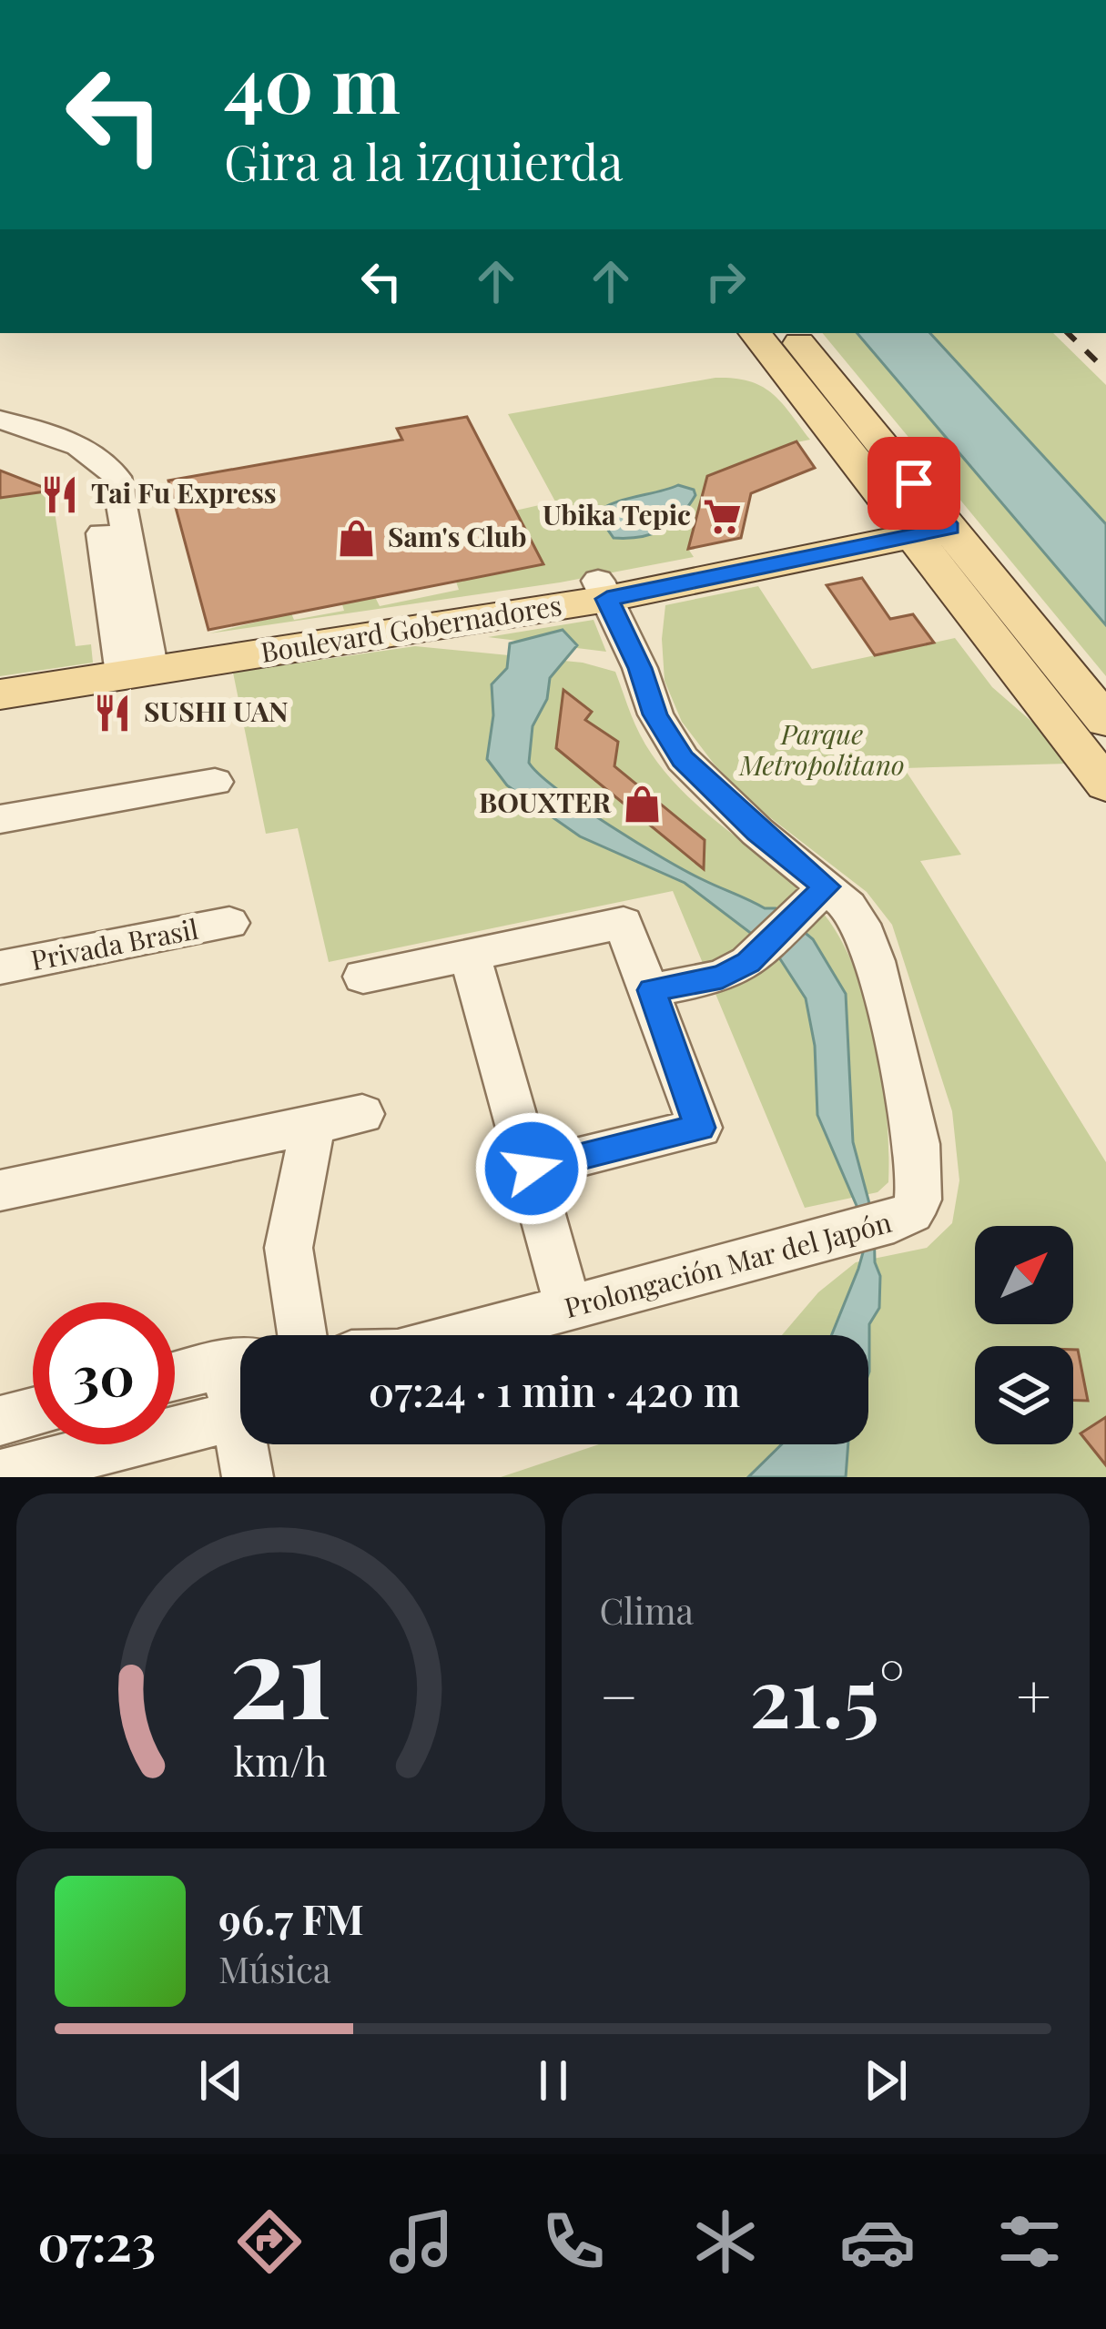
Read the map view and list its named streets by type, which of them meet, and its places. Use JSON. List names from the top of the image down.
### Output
{
  "streets": {
    "main road": ["Boulevard Gobernadores"],
    "street": ["Privada Brasil", "Prolongación Mar del Japón"]
  },
  "crossings": [
    ["Boulevard Gobernadores", "Prolongación Mar del Japón"]
  ],
  "parks": ["Parque Metropolitano"],
  "places": {
    "restaurant": ["Tai Fu Express", "SUSHI UAN"],
    "supermarket": ["Ubika Tepic"],
    "shop": ["Sam's Club", "BOUXTER"]
  },
  "north": "top right",
  "page": {
    "turn": ["40 m", "Gira a la izquierda"],
    "limit": "30",
    "trip": "07:24 · 1 min · 420 m",
    "tile": "Clima",
    "heat": ["−", "21.5°", "+"],
    "song": ["96.7 FM", "Música"],
    "tabs": "07:23",
    "gauge": ["21", "km/h"]
  }
}
